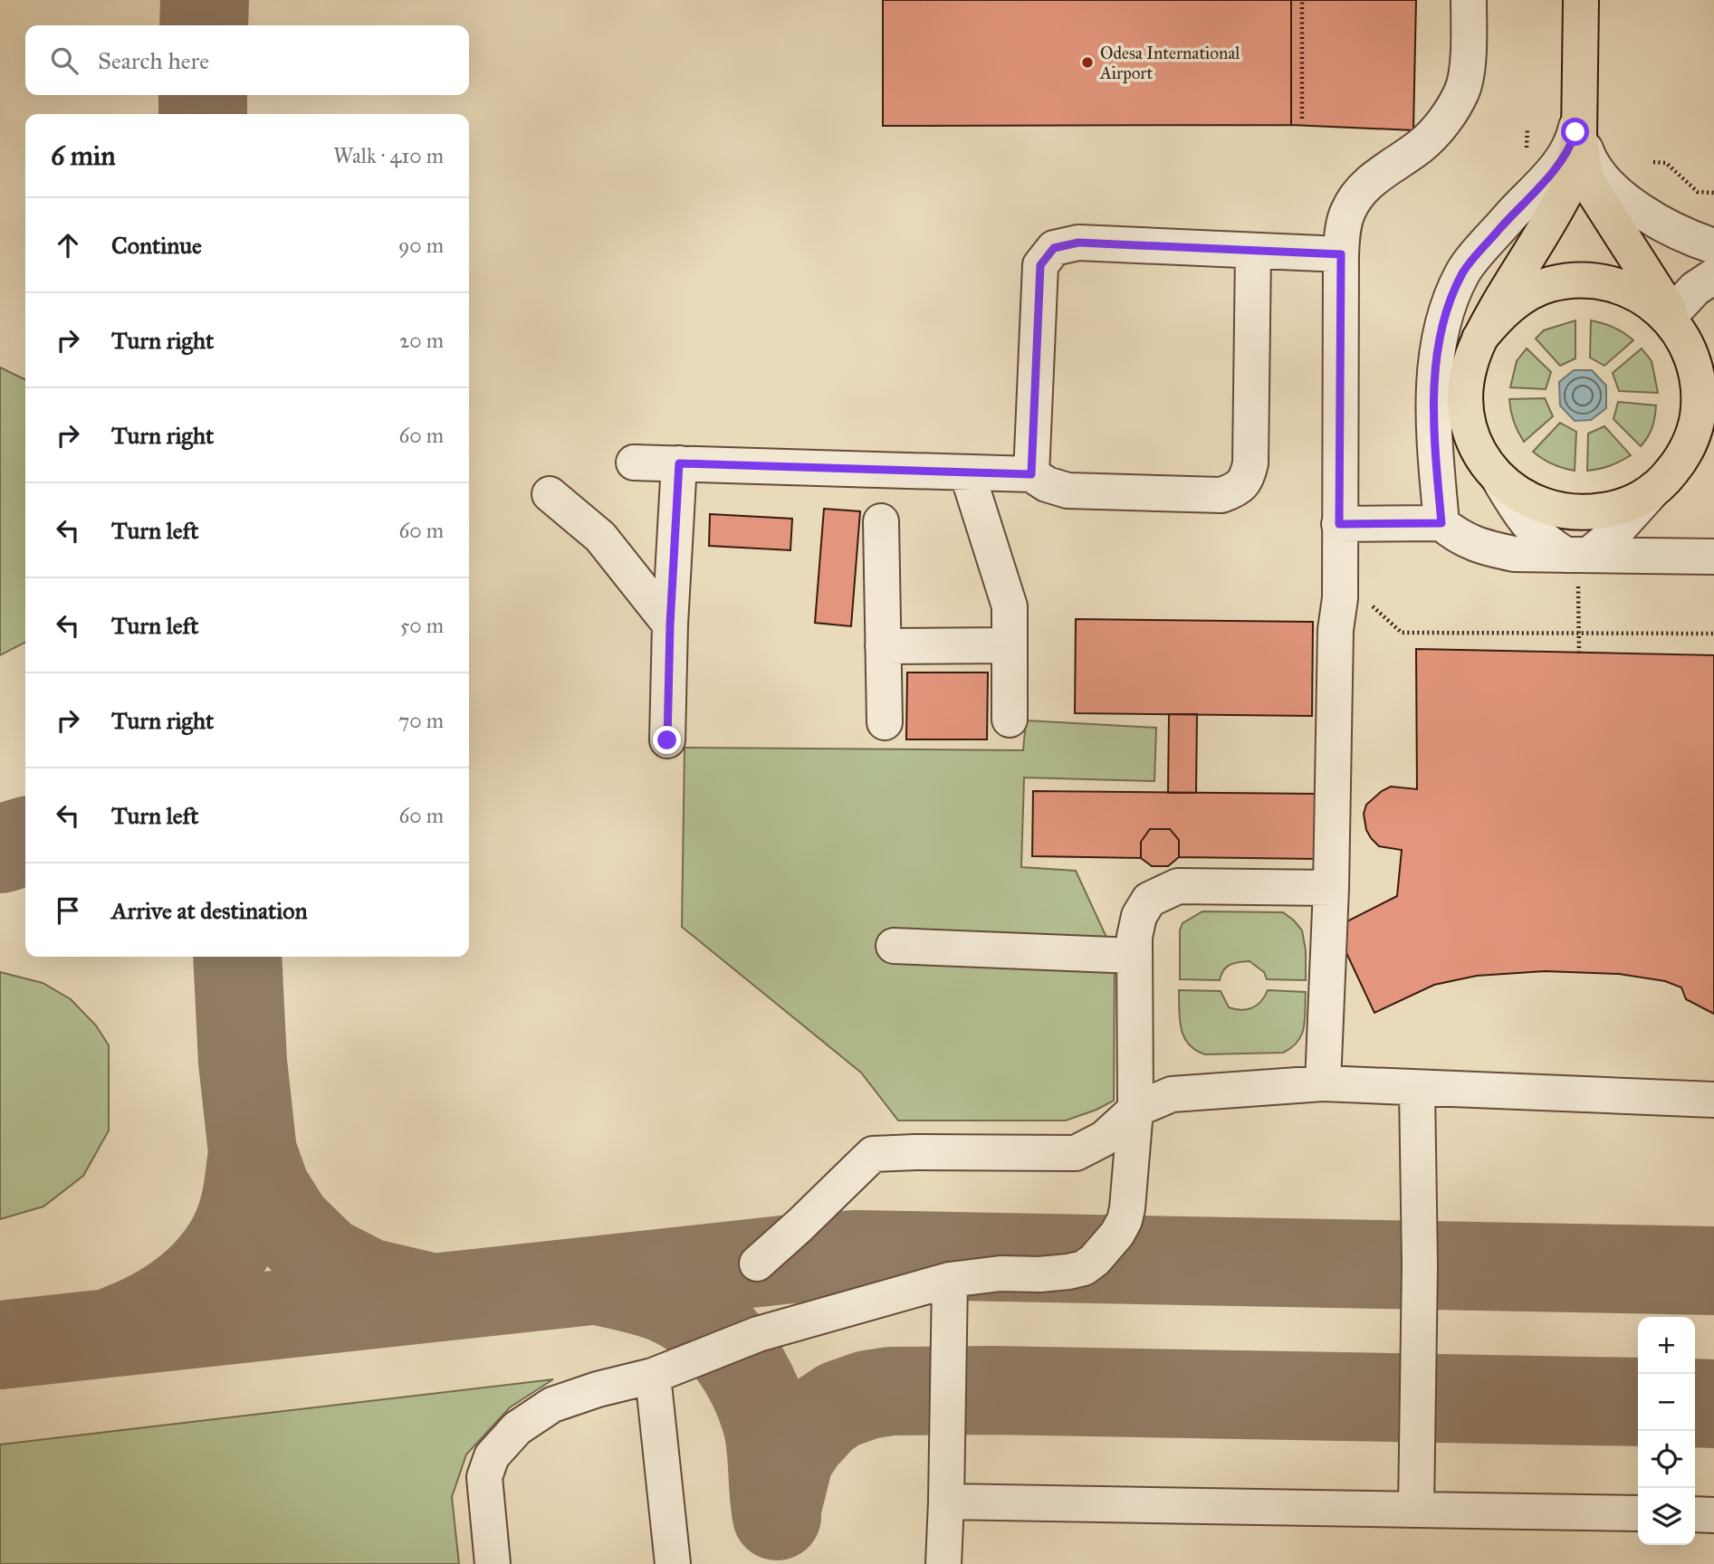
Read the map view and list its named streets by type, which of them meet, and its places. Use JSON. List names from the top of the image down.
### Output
{
  "places": ["Odesa International Airport"],
  "page": {
    "search": "Search here",
    "heading": ["6 min", "Walk · 410 m"],
    "list": [
      ["Continue", "90 m"],
      ["Turn right", "20 m"],
      ["Turn right", "60 m"],
      ["Turn left", "60 m"],
      ["Turn left", "50 m"],
      ["Turn right", "70 m"],
      ["Turn left", "60 m"],
      "Arrive at destination"
    ],
    "map_buttons": ["+", "−"]
  }
}
